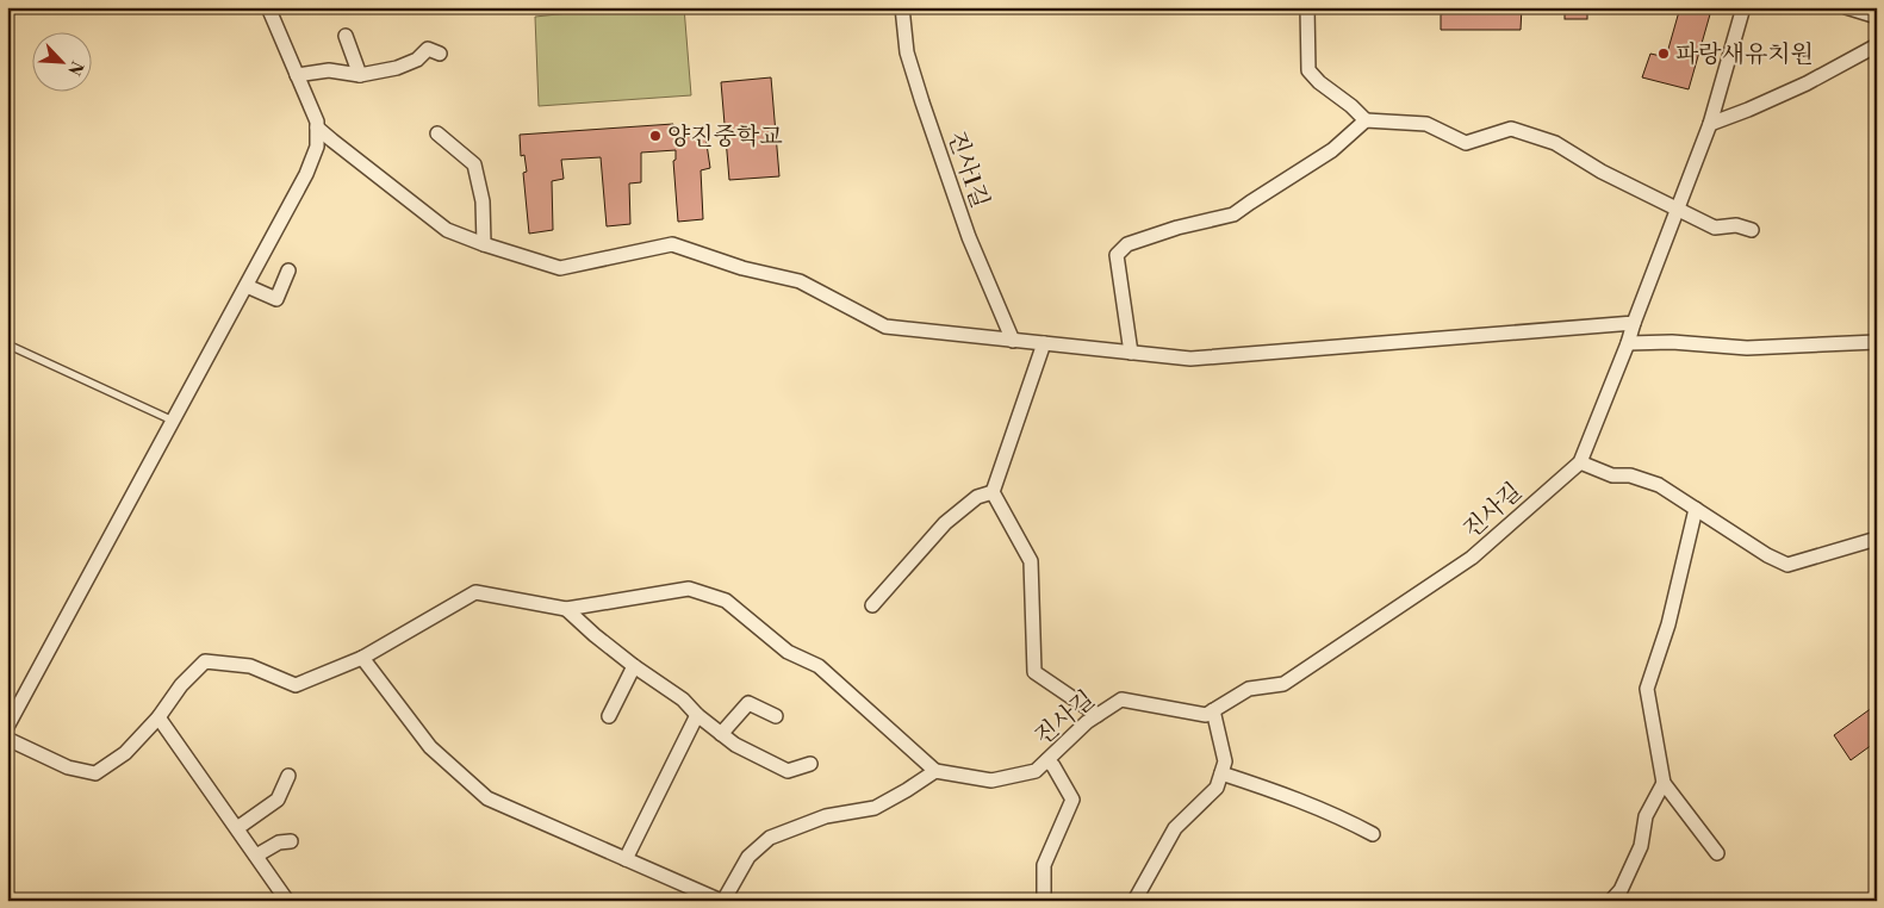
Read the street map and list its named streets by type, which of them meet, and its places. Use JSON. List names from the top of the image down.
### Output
{
  "streets": {
    "street": ["진사1길", "진사길"]
  },
  "places": ["파랑새유치원", "양진중학교"],
  "north": "bottom right"
}
